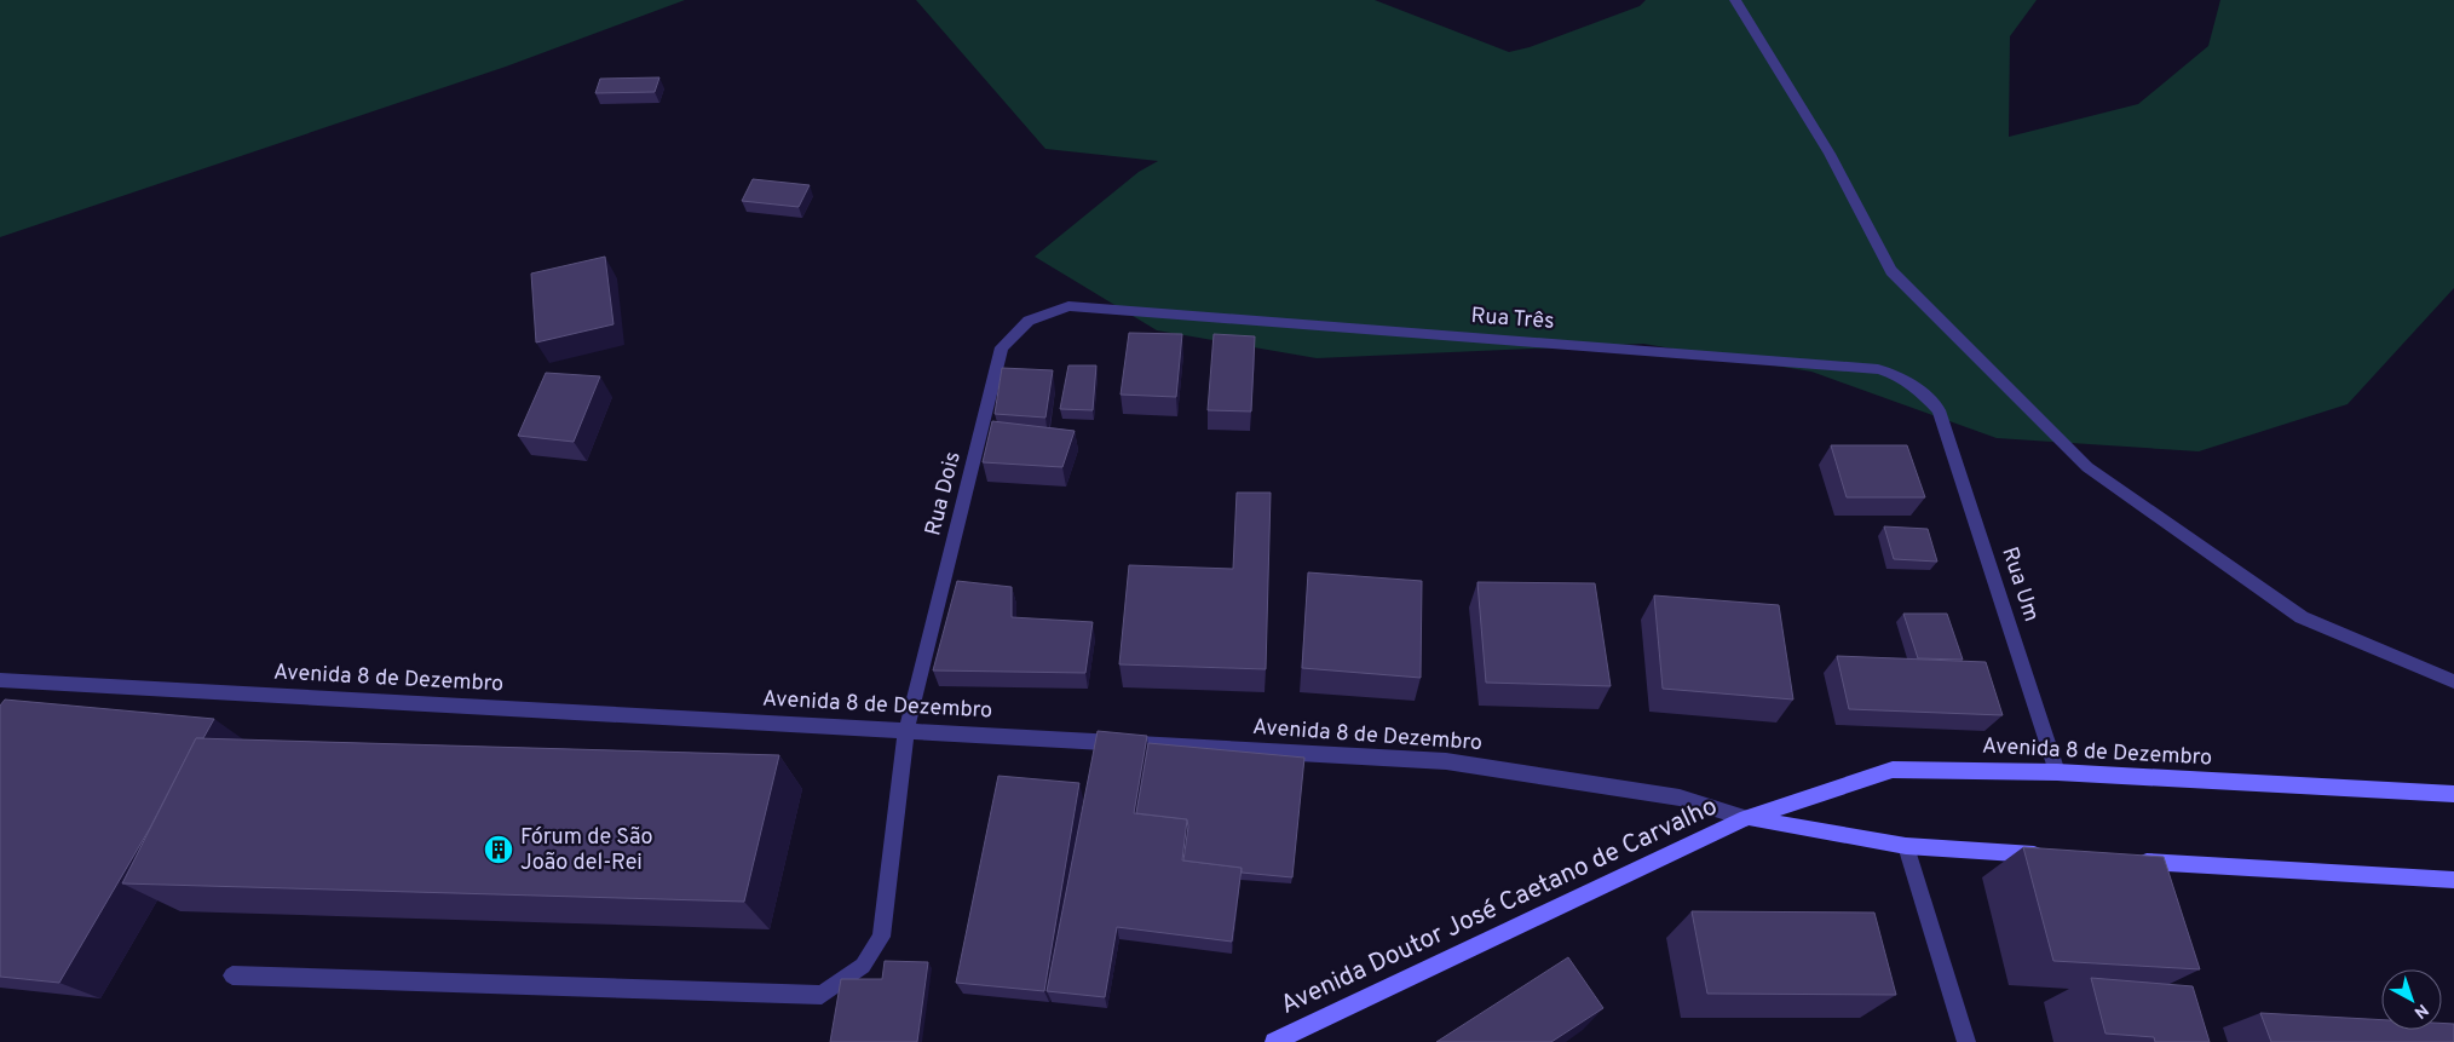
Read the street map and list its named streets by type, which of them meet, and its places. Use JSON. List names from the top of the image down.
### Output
{
  "streets": {
    "main road": ["Avenida 8 de Dezembro", "Avenida Doutor José Caetano de Carvalho"],
    "street": ["Rua Três", "Rua Dois", "Rua Um"]
  },
  "crossings": [
    ["Rua Três", "Rua Dois"],
    ["Rua Três", "Rua Um"],
    ["Rua Dois", "Avenida 8 de Dezembro"],
    ["Rua Um", "Avenida 8 de Dezembro"],
    ["Avenida 8 de Dezembro", "Avenida Doutor José Caetano de Carvalho"]
  ],
  "places": {
    "building": ["Fórum de São João del-Rei"]
  },
  "north": "bottom right"
}
